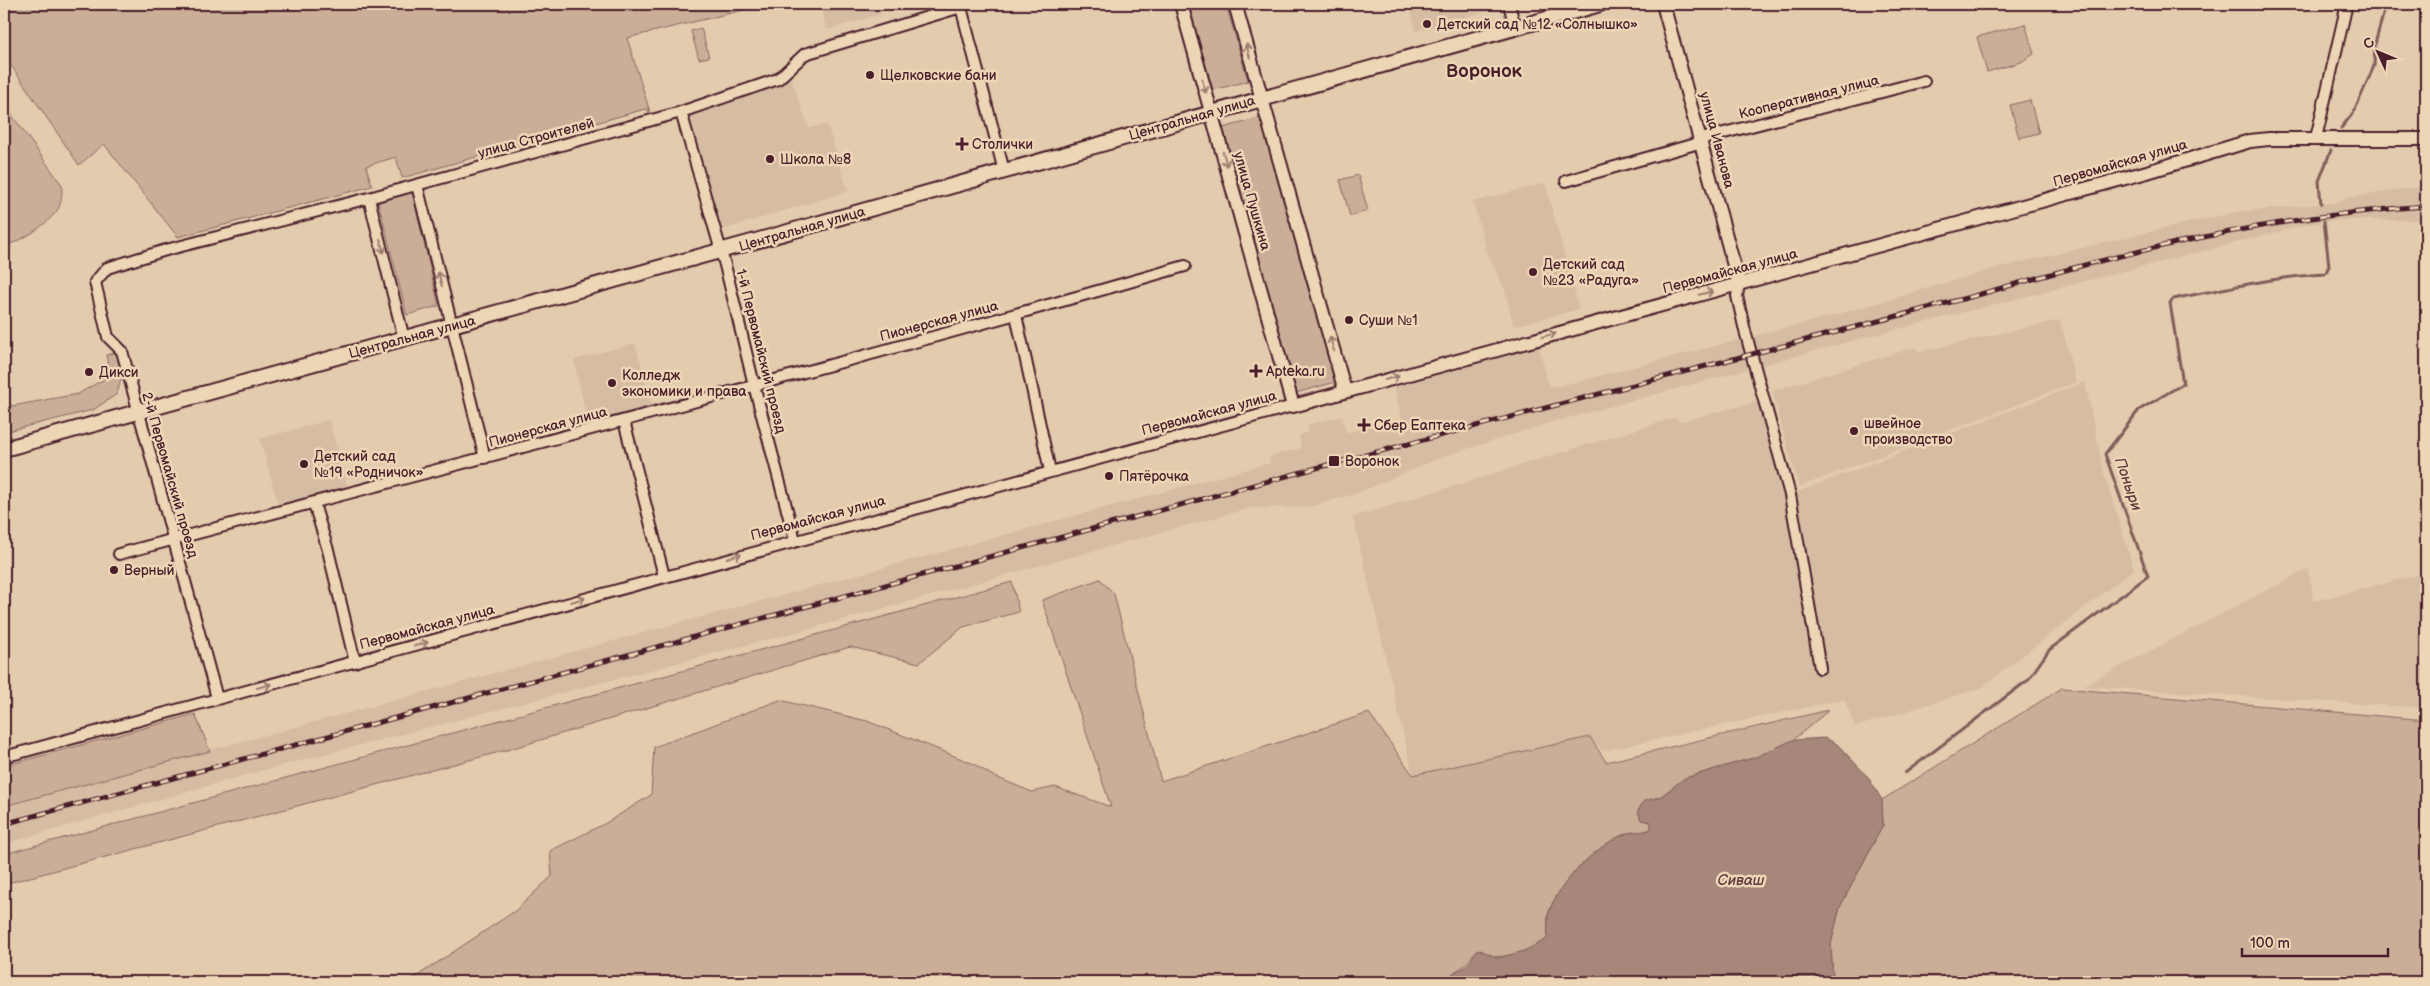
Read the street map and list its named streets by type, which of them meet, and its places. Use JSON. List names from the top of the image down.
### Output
{
  "streets": {
    "main road": ["Центральная улица"],
    "street": [
      "Кооперативная улица",
      "улица Строителей",
      "улица Иванова",
      "Первомайская улица",
      "улица Пушкина",
      "Пионерская улица",
      "1-й Первомайский проезд",
      "2-й Первомайский проезд"
    ]
  },
  "crossings": [
    ["Кооперативная улица", "улица Иванова"],
    ["Центральная улица", "улица Строителей"],
    ["Центральная улица", "улица Пушкина"],
    ["Центральная улица", "1-й Первомайский проезд"],
    ["Центральная улица", "2-й Первомайский проезд"],
    ["улица Строителей", "1-й Первомайский проезд"],
    ["улица Строителей", "2-й Первомайский проезд"],
    ["улица Иванова", "Первомайская улица"],
    ["Первомайская улица", "улица Пушкина"],
    ["Первомайская улица", "1-й Первомайский проезд"],
    ["Первомайская улица", "2-й Первомайский проезд"],
    ["Пионерская улица", "1-й Первомайский проезд"],
    ["Пионерская улица", "2-й Первомайский проезд"]
  ],
  "one_way": ["Первомайская улица"],
  "districts": ["Воронок"],
  "water": ["Поныри", "Сиваш"],
  "places": {
    "other": [
      "Детский сад №12 «Солнышко»",
      "Щелковские бани",
      "Школа №8",
      "Детский сад №23 «Радуга»",
      "Суши №1",
      "Дикси",
      "Колледж экономики и права",
      "швейное производство",
      "Детский сад №19 «Родничок»",
      "Пятёрочка",
      "Верный"
    ],
    "health": ["Столички", "Apteka.ru", "Сбер Еаптека"],
    "transit": ["Воронок"]
  },
  "scale_bar": "100 m",
  "north": "top left"
}
